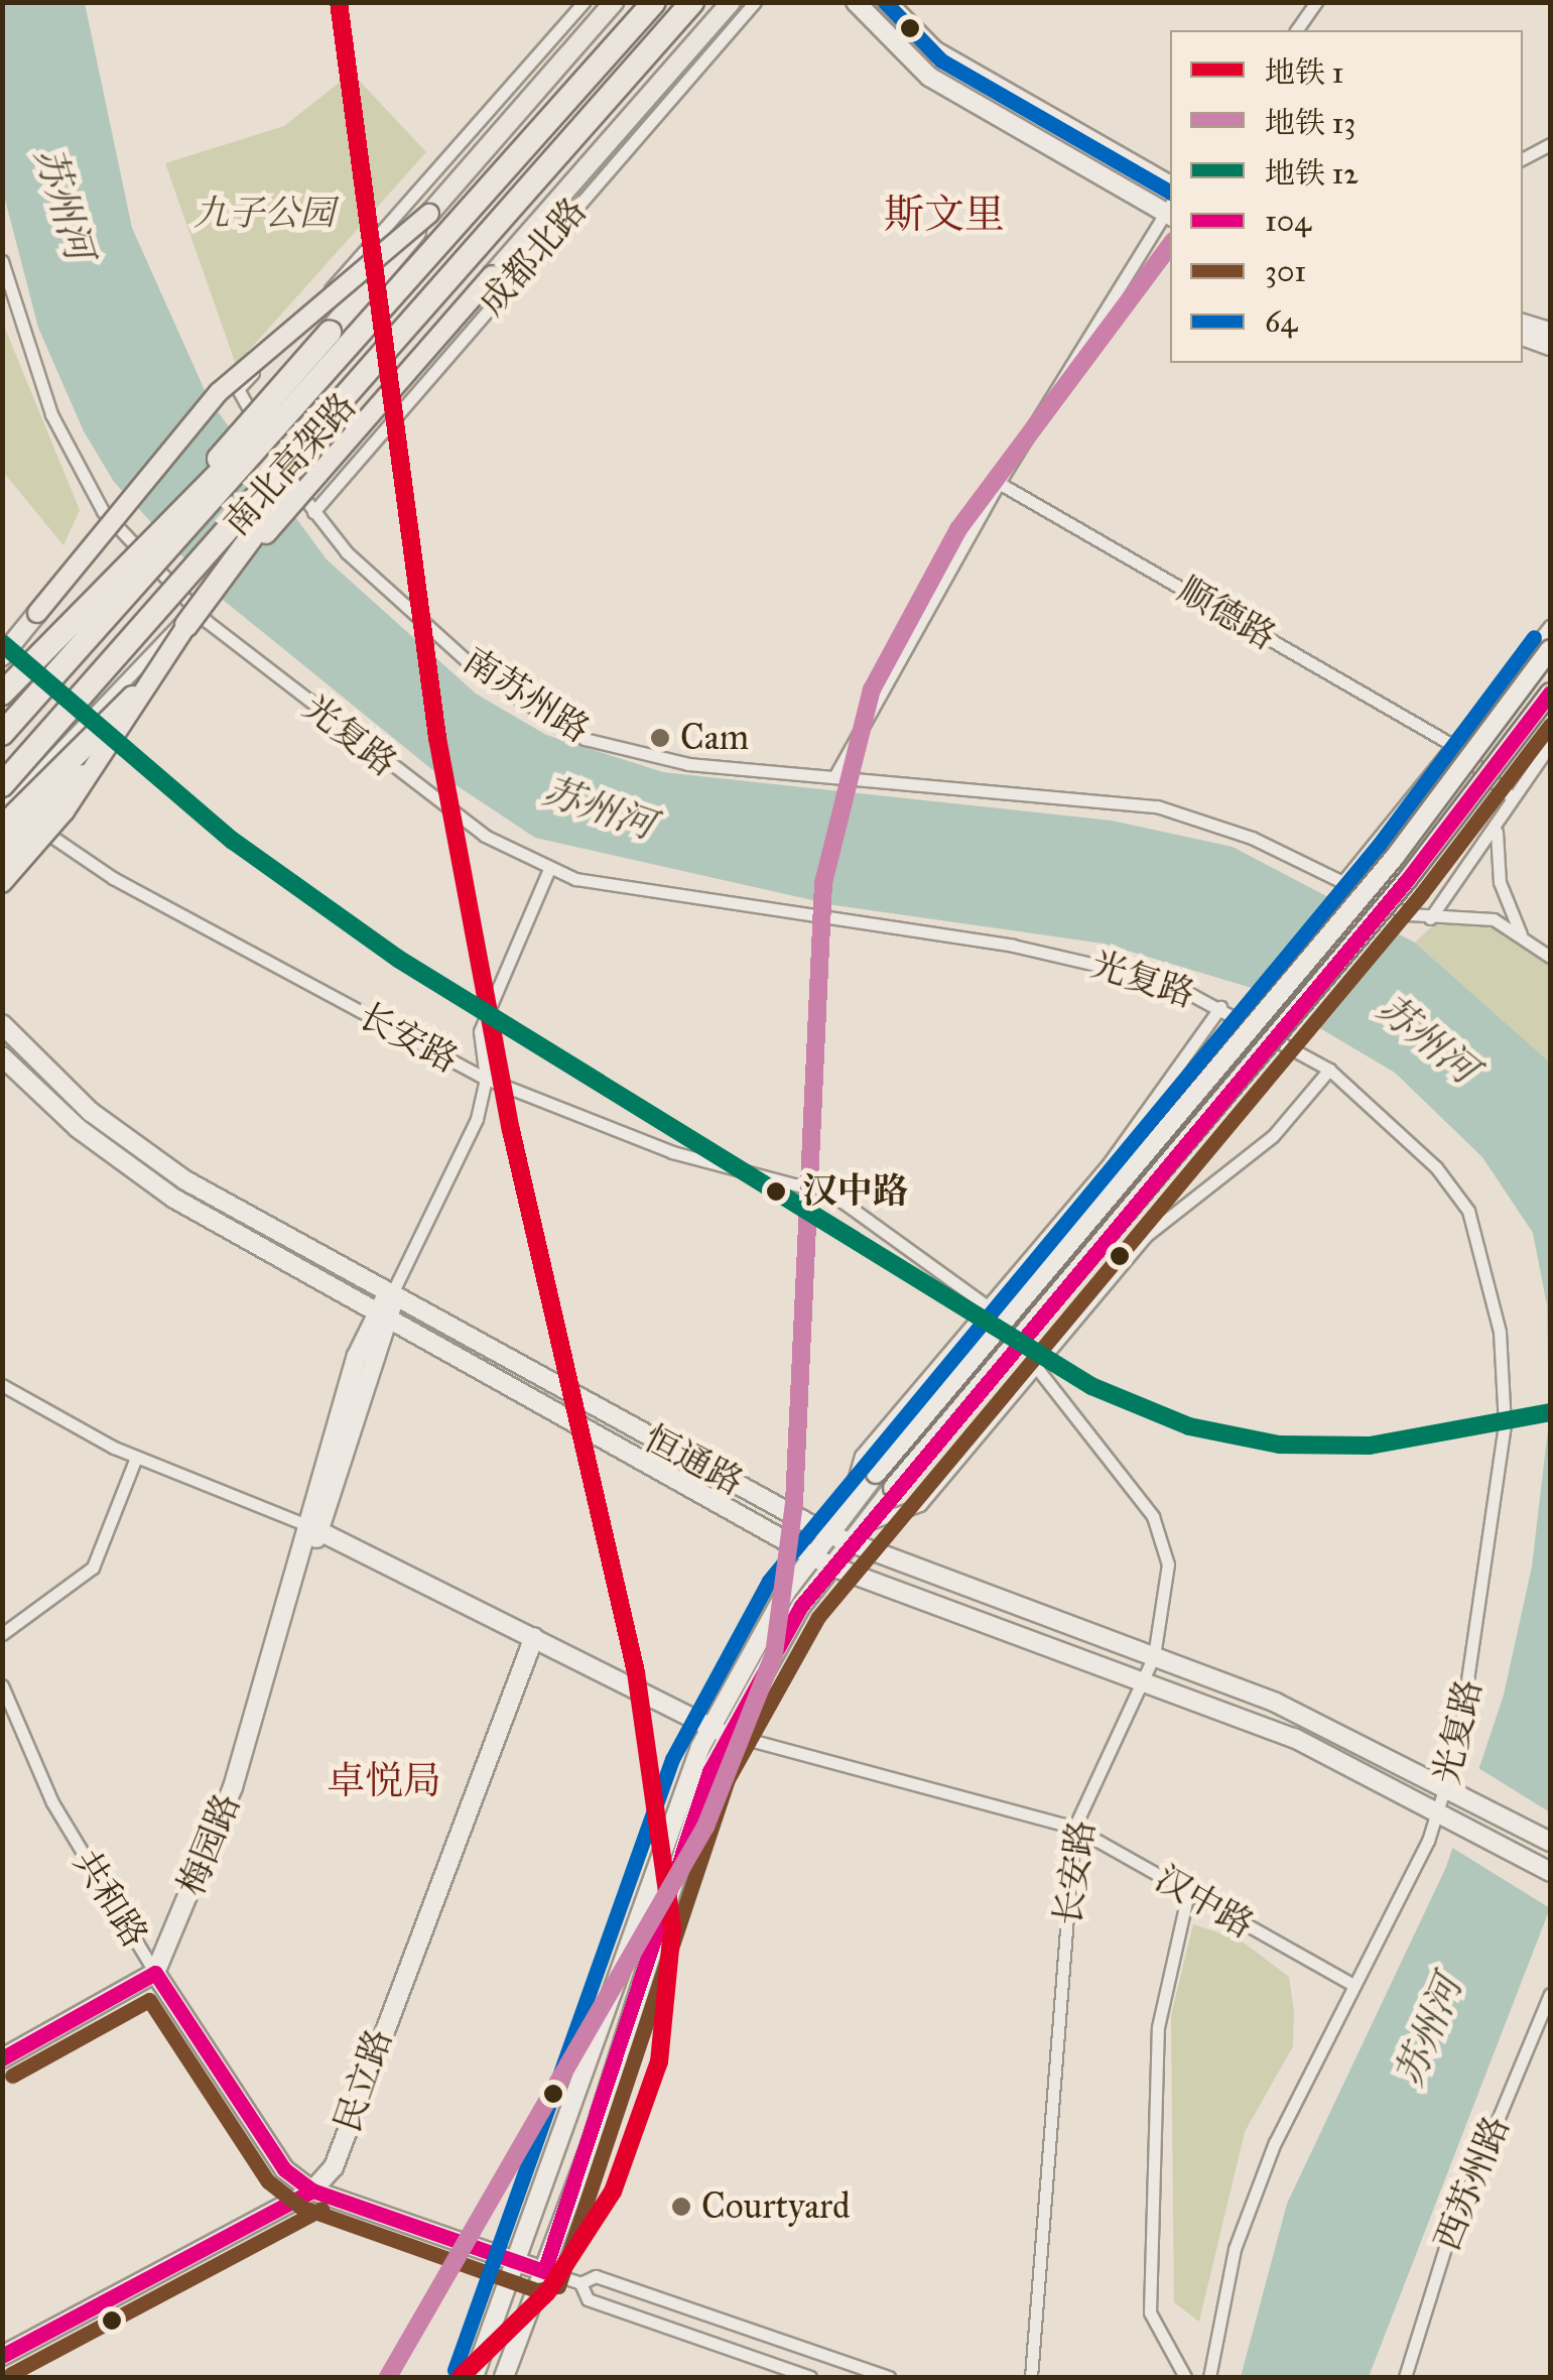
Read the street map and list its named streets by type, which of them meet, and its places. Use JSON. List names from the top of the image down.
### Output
{
  "streets": {
    "highway": ["南北高架路"],
    "main road": [
      "恒通路",
      "梅园路",
      "共和路",
      "汉中路",
      "民立路"
    ],
    "street": [
      "成都北路",
      "顺德路",
      "南苏州路",
      "光复路",
      "长安路",
      "西苏州路"
    ]
  },
  "crossings": [
    ["成都北路", "南苏州路"],
    ["南北高架路", "长安路"],
    ["光复路", "恒通路"],
    ["光复路", "梅园路"],
    ["光复路", "汉中路"],
    ["长安路", "恒通路"],
    ["长安路", "梅园路"],
    ["长安路", "汉中路"],
    ["恒通路", "梅园路"],
    ["梅园路", "共和路"],
    ["梅园路", "汉中路"],
    ["共和路", "民立路"],
    ["汉中路", "民立路"]
  ],
  "districts": ["斯文里", "卓悦局"],
  "water": ["苏州河"],
  "parks": ["九子公园"],
  "places": ["Cam", "汉中路", "Courtyard"],
  "lines": [
    "metro line 1",
    "transit line 64",
    "metro line 13",
    "metro line 12",
    "transit line 104",
    "transit line 301"
  ],
  "legend": [
    "地铁 1",
    "地铁 13",
    "地铁 12",
    "104",
    "301",
    "64"
  ]
}
